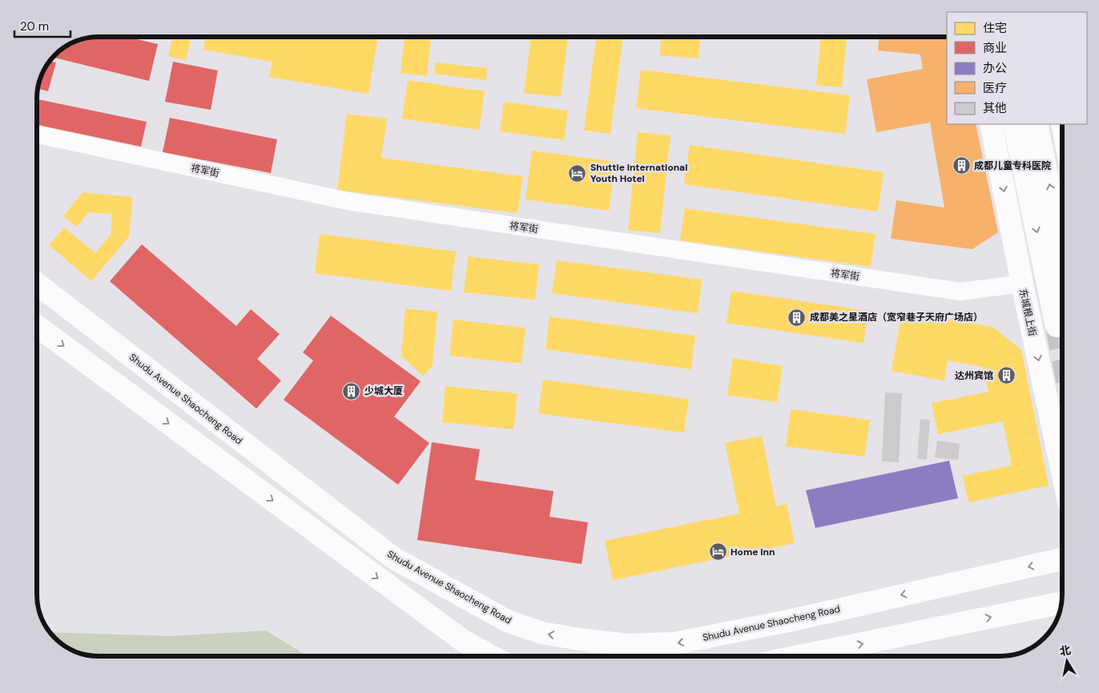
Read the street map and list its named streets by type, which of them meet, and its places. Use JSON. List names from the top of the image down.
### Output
{
  "streets": {
    "main road": ["东城根上街", "Shudu Avenue Shaocheng Road"],
    "street": ["将军街"]
  },
  "crossings": [
    ["将军街", "东城根上街"]
  ],
  "places": {
    "building": [
      "成都儿童专科医院",
      "成都美之星酒店（宽窄巷子天府广场店）",
      "达州宾馆",
      "少城大厦"
    ],
    "hotel": ["Shuttle International Youth Hotel", "Home Inn"]
  },
  "legend": [
    "住宅",
    "商业",
    "办公",
    "医疗",
    "其他"
  ],
  "scale_bar": "20 m",
  "north": "top"
}
